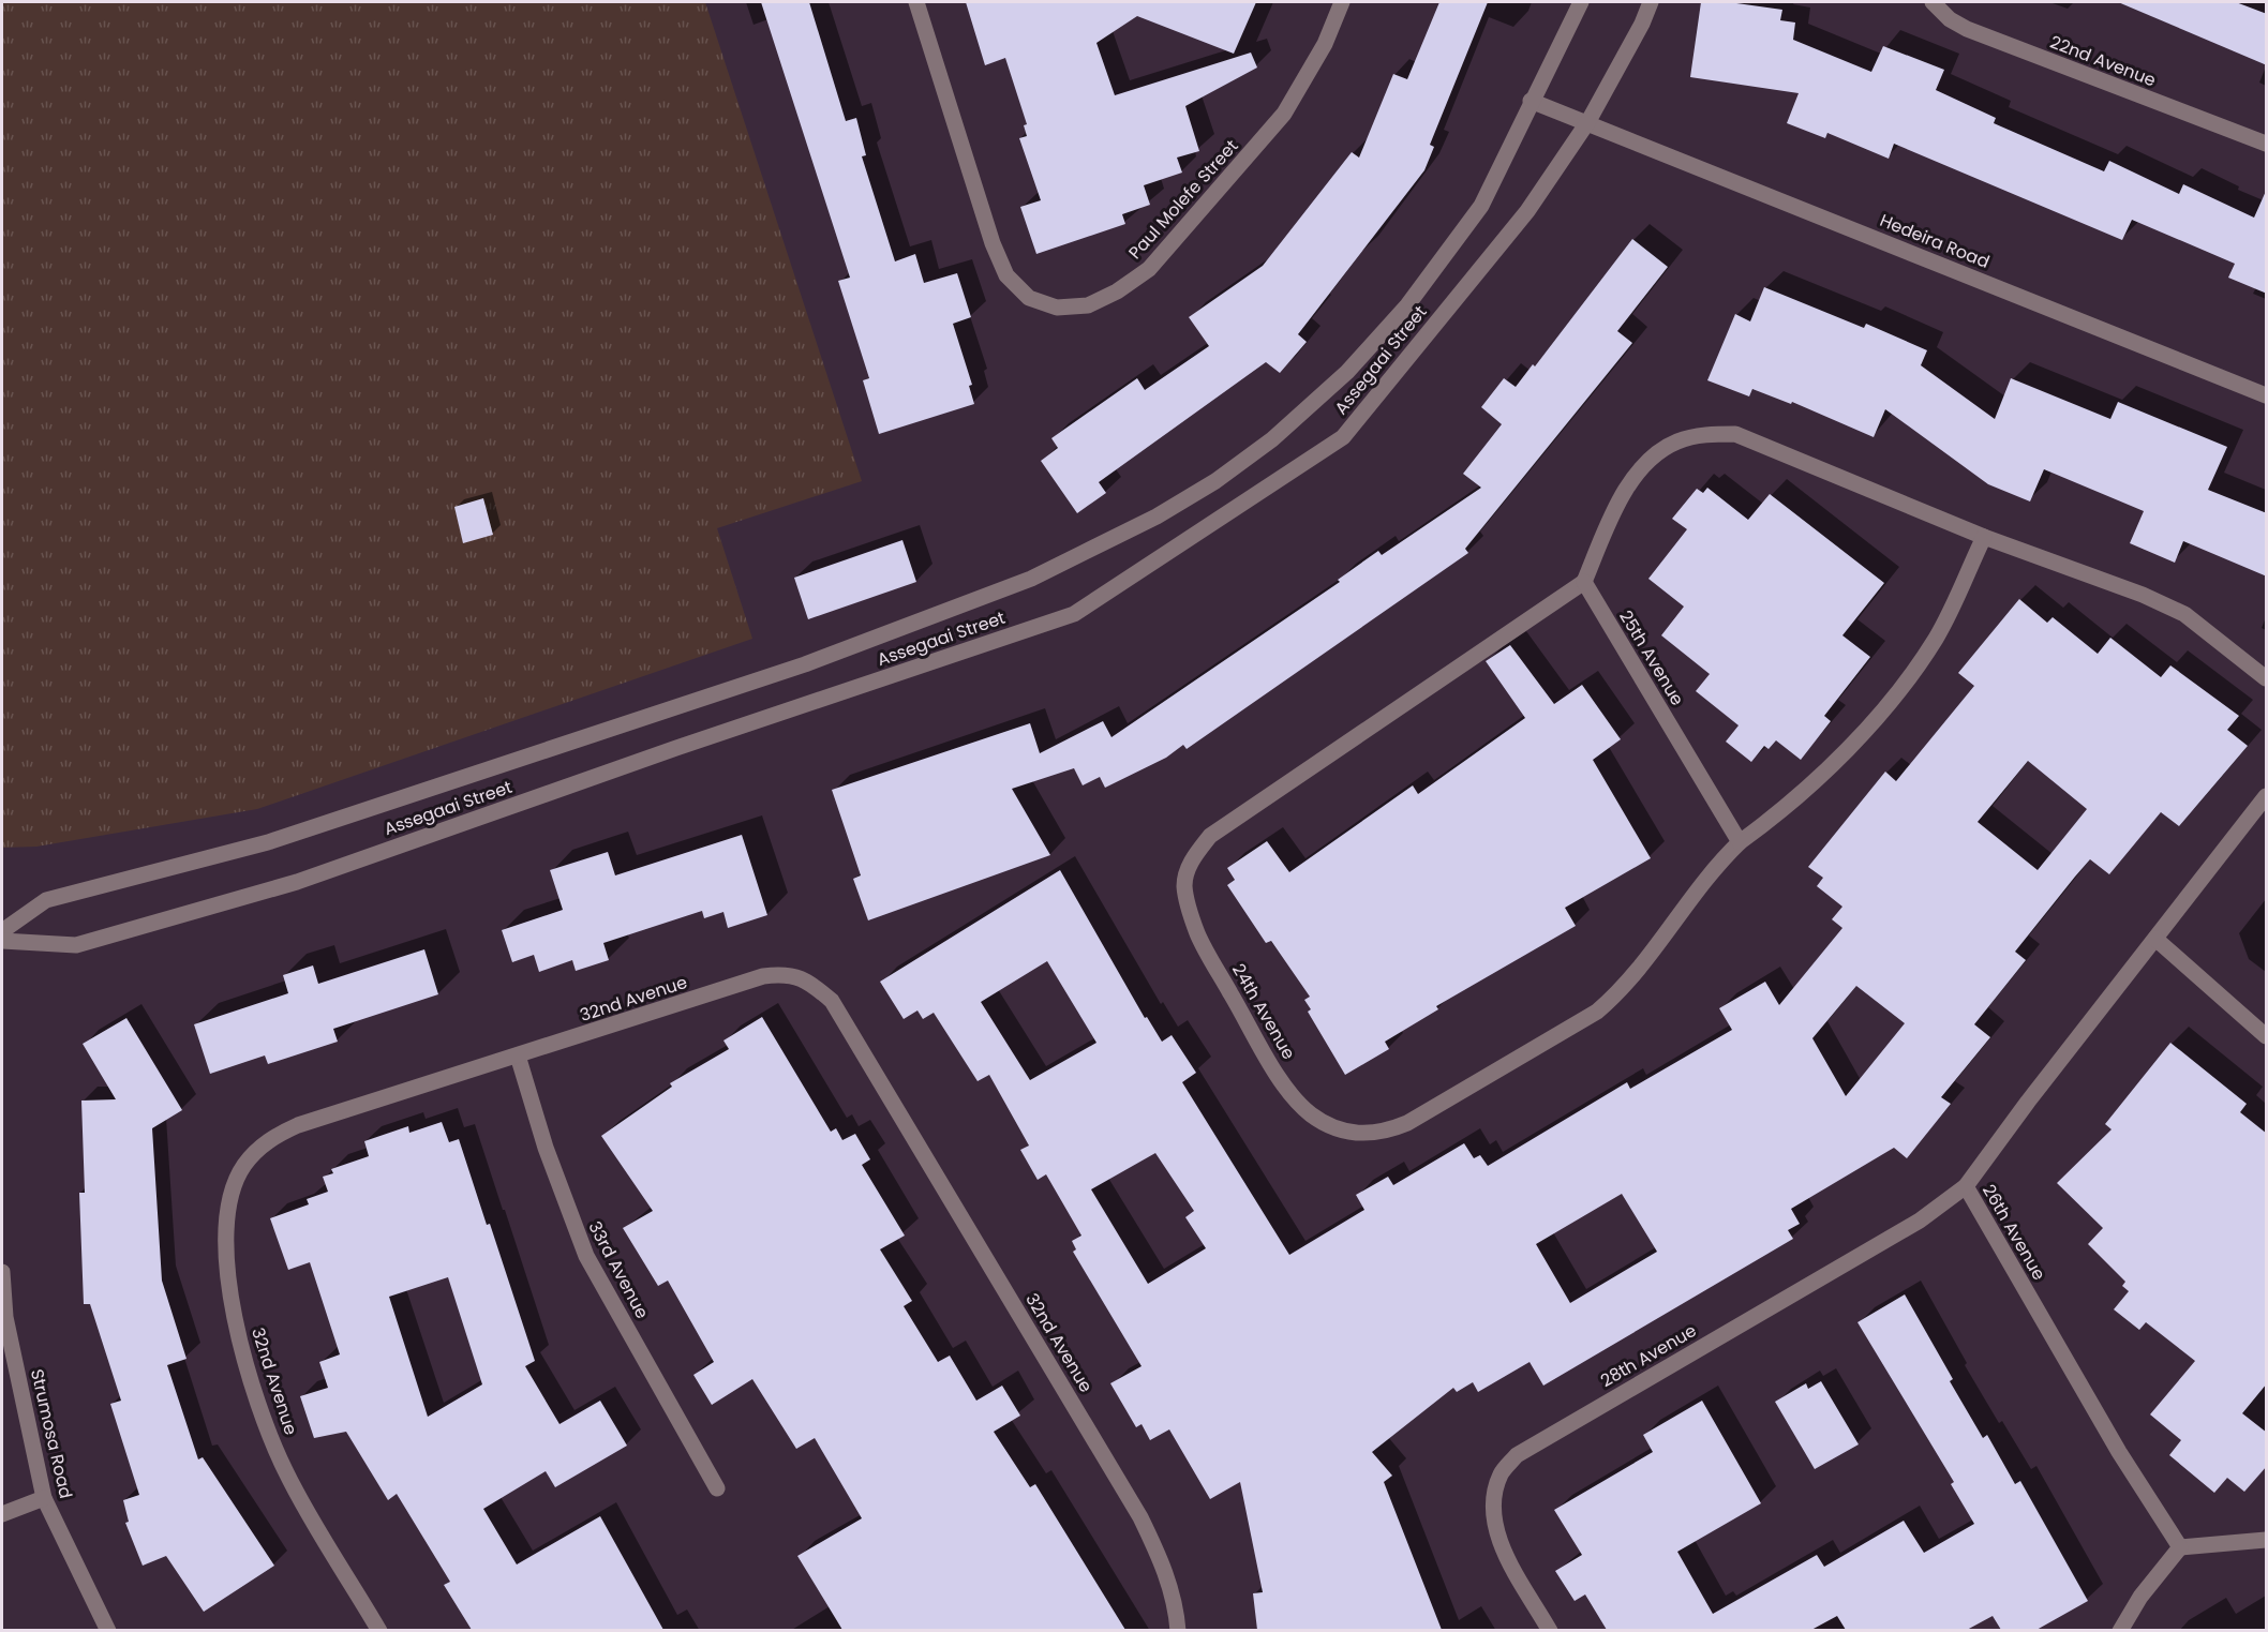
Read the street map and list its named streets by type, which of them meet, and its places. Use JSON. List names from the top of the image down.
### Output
{
  "streets": {
    "street": [
      "22nd Avenue",
      "Paul Molefe Street",
      "Hedeira Road",
      "Assegaai Street",
      "25th Avenue",
      "32nd Avenue",
      "24th Avenue",
      "26th Avenue",
      "33rd Avenue",
      "28th Avenue",
      "Strumosa Road"
    ]
  },
  "crossings": [
    ["Hedeira Road", "Assegaai Street"],
    ["25th Avenue", "24th Avenue"],
    ["32nd Avenue", "33rd Avenue"],
    ["26th Avenue", "28th Avenue"]
  ]
}
